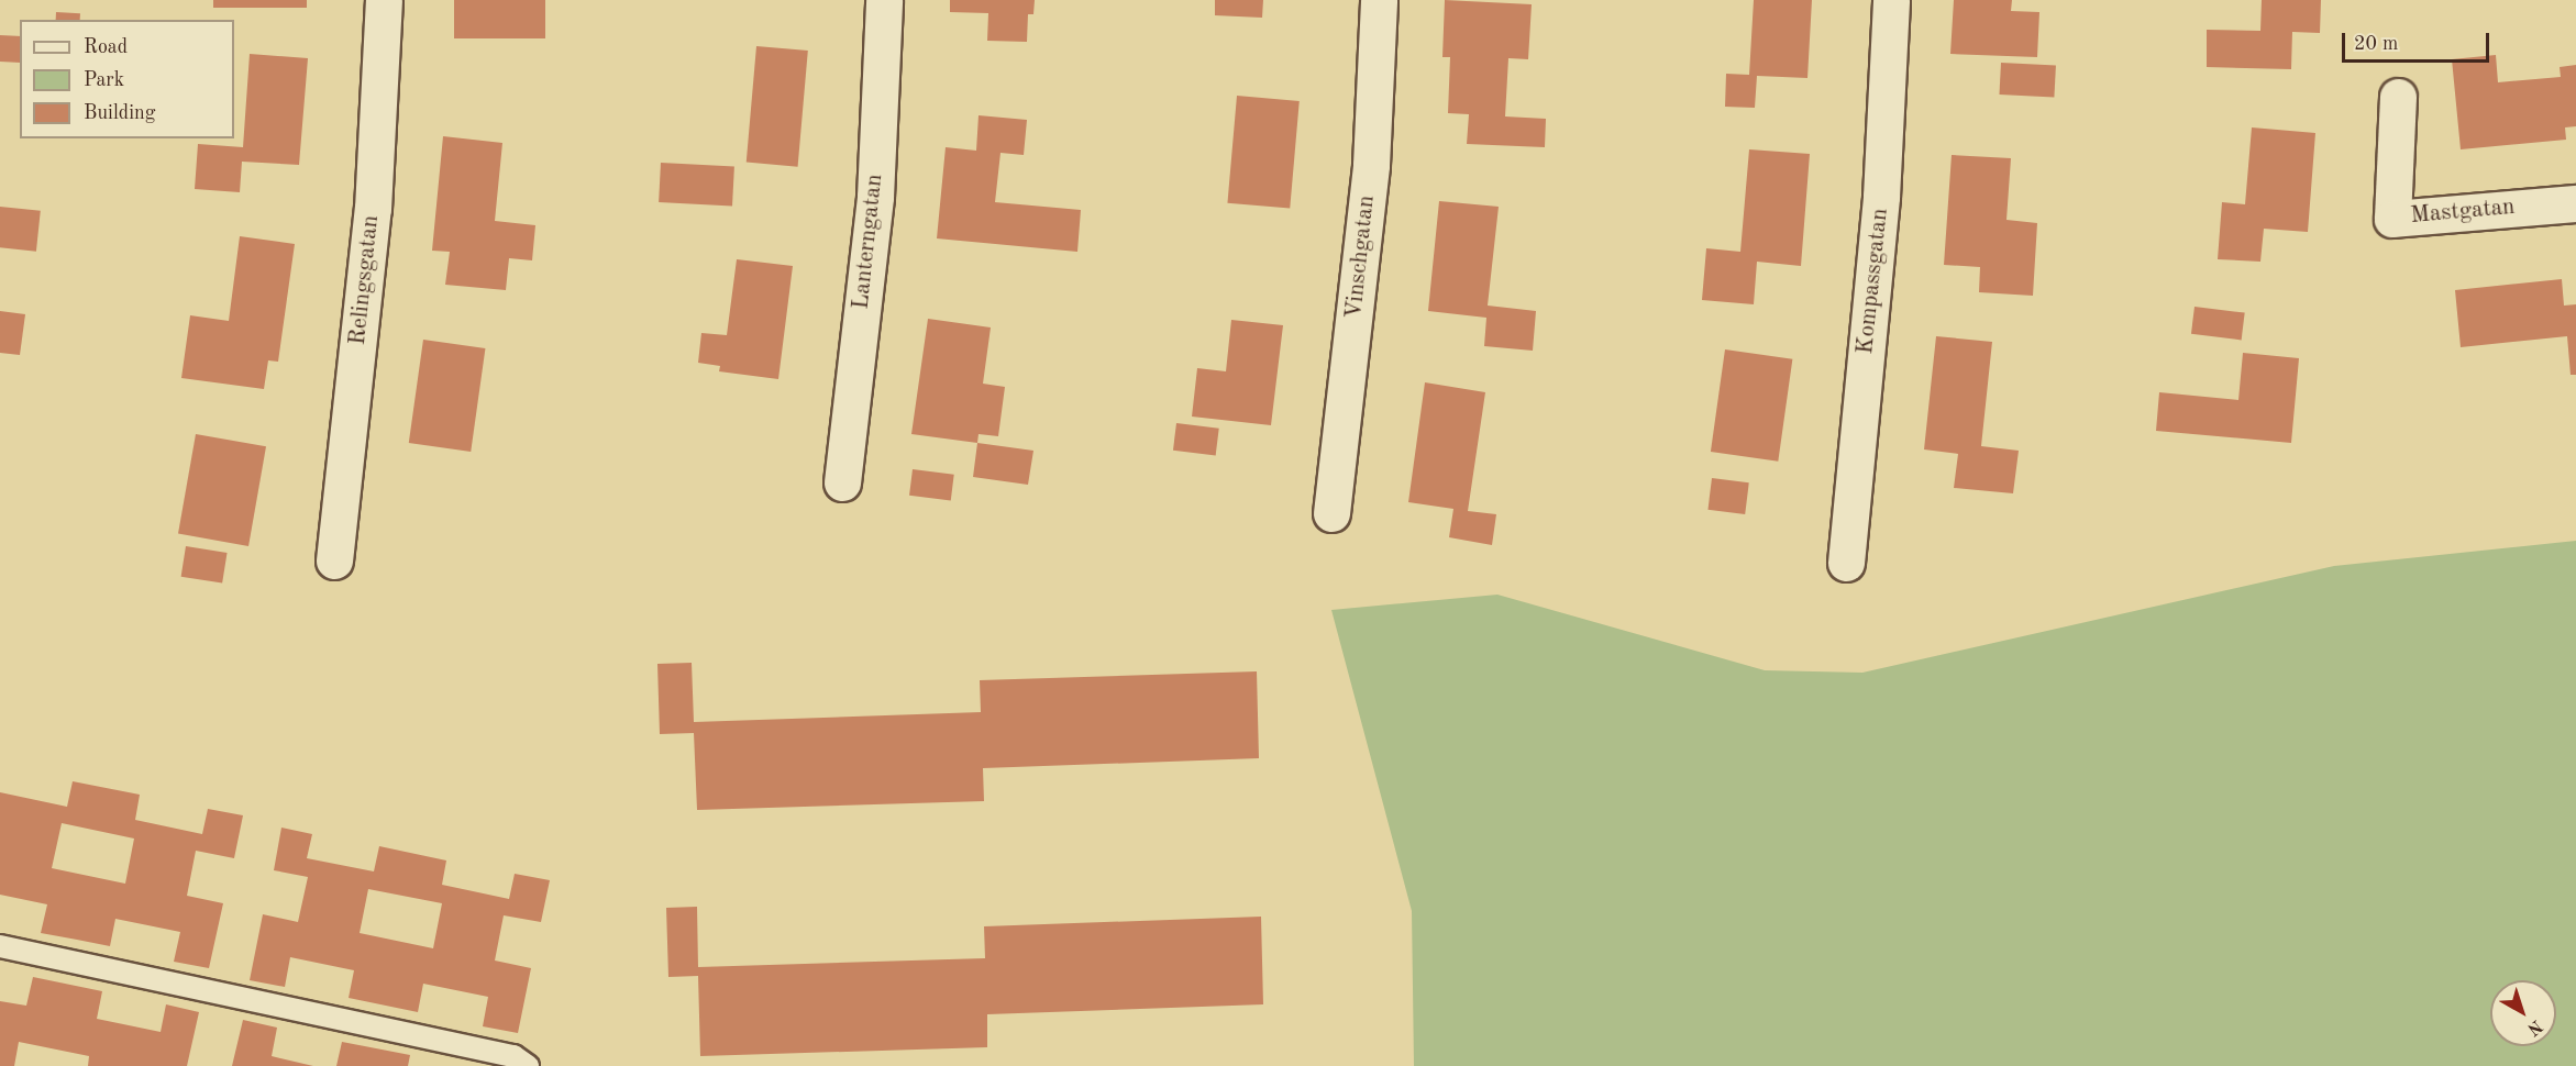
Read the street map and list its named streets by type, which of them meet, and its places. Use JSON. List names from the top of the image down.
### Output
{
  "streets": {
    "street": [
      "Mastgatan",
      "Lanterngatan",
      "Vinschgatan",
      "Relingsgatan",
      "Kompassgatan"
    ]
  },
  "legend": ["Road", "Park", "Building"],
  "scale_bar": "20 m",
  "north": "bottom right"
}
